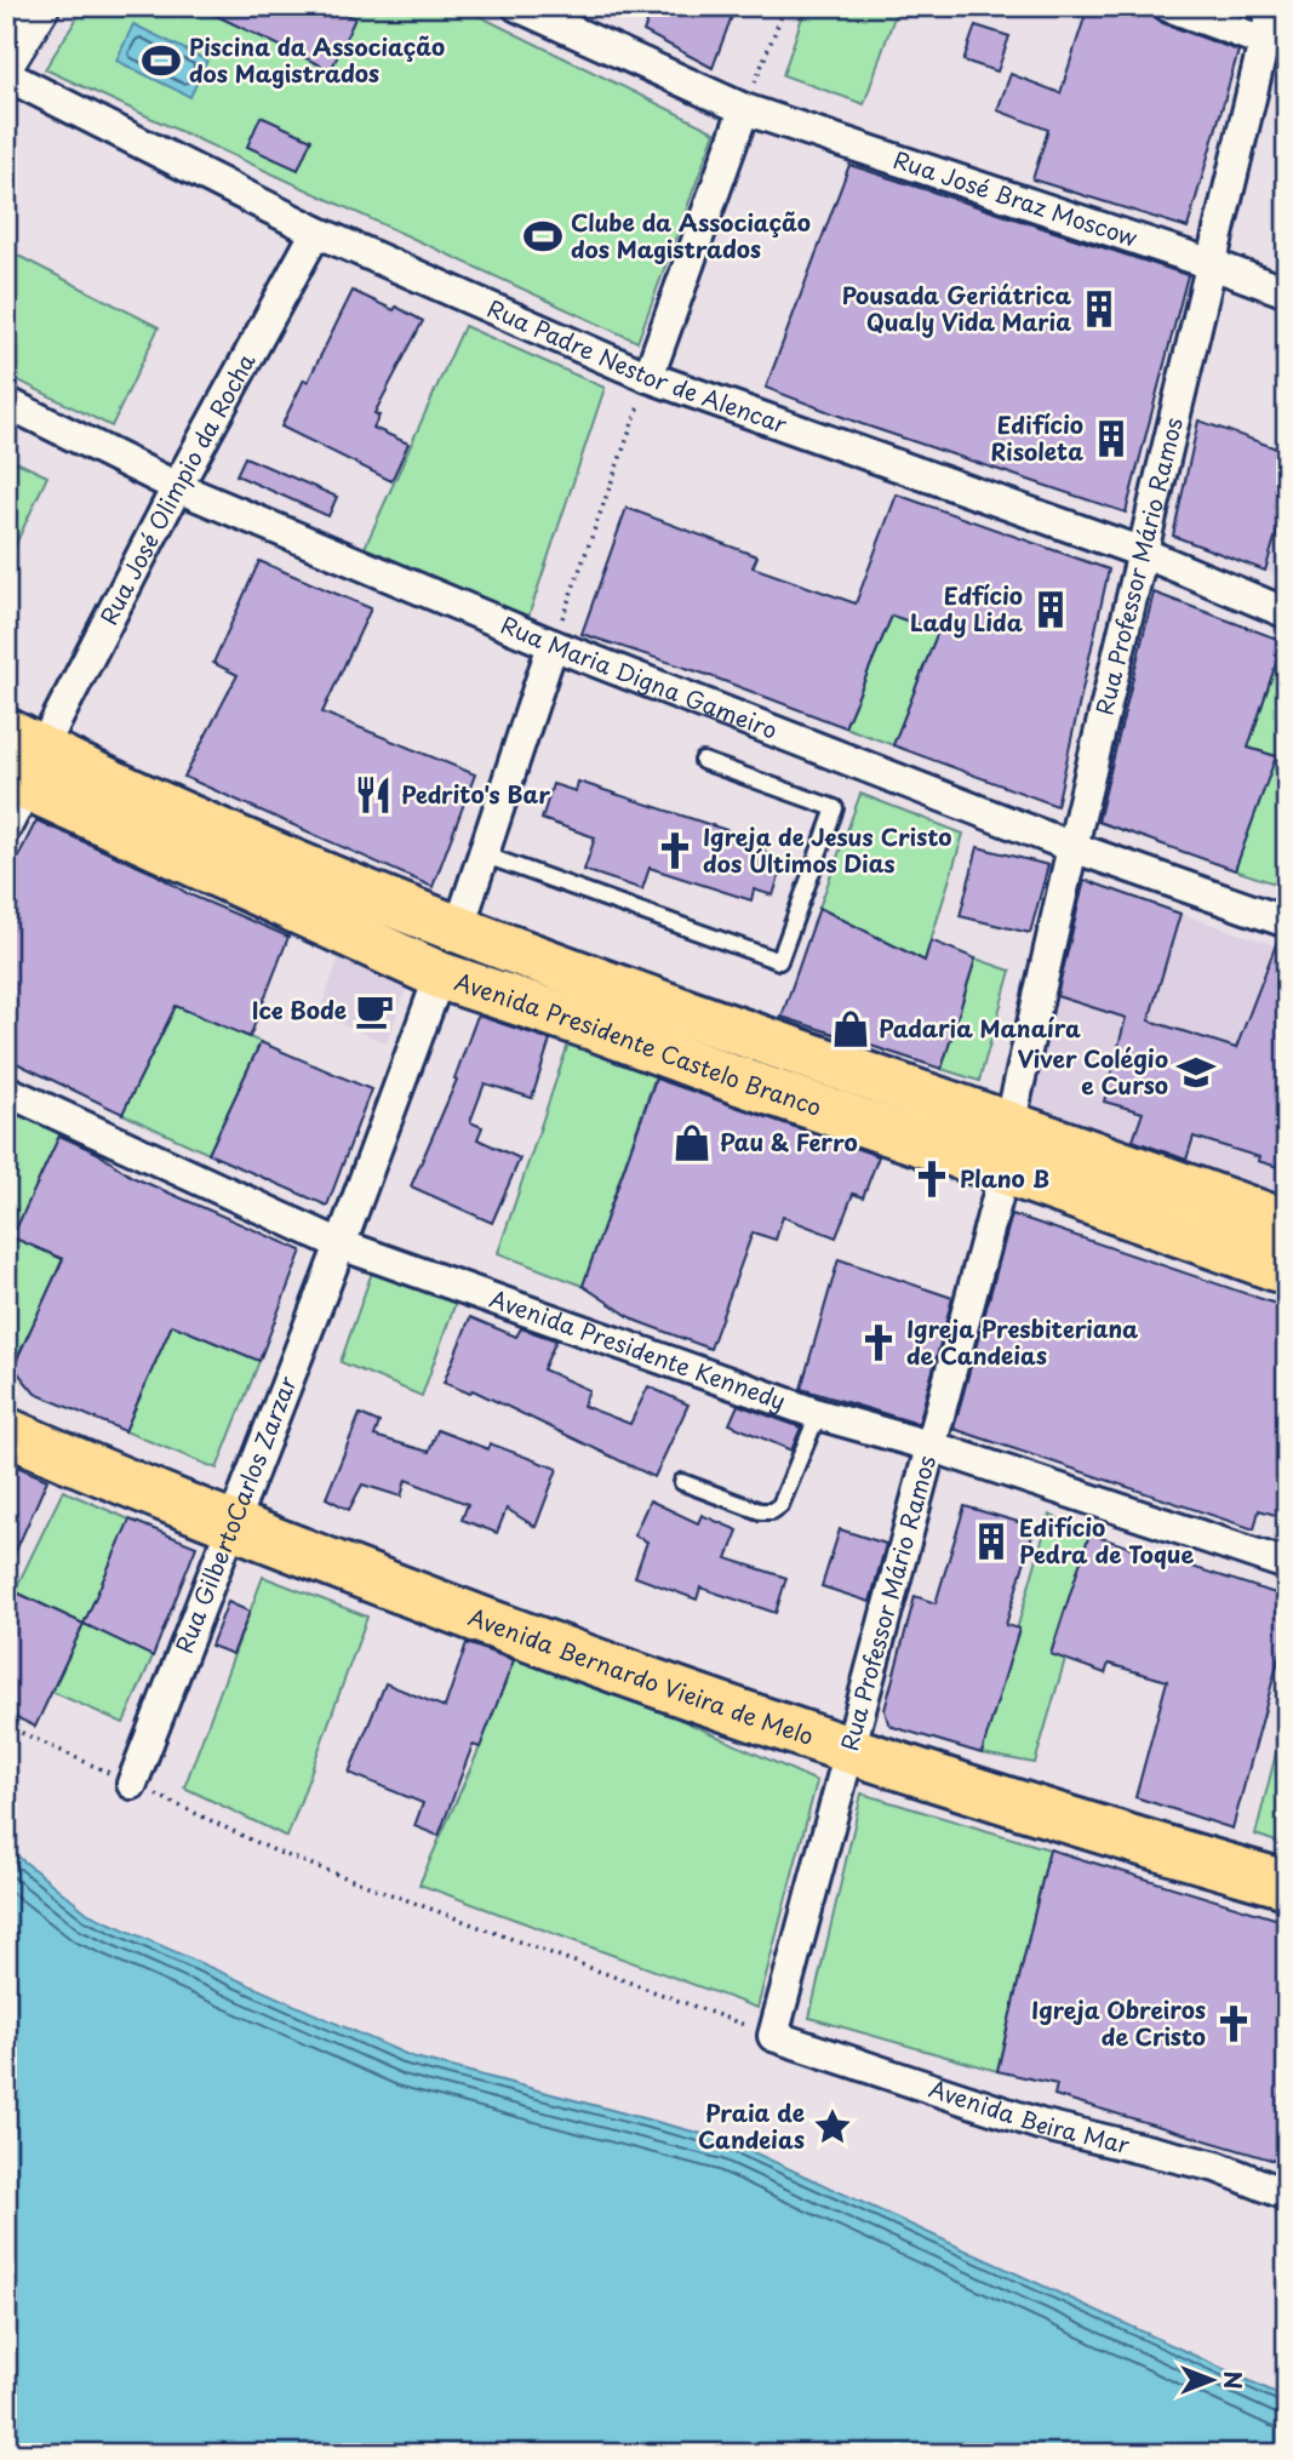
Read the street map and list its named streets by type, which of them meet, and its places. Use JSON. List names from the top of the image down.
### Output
{
  "streets": {
    "main road": ["Avenida Presidente Castelo Branco", "Avenida Bernardo Vieira de Melo"],
    "street": [
      "Rua José Braz Moscow",
      "Rua Padre Nestor de Alencar",
      "Rua José Olimpio da Rocha",
      "Rua Professor Mário Ramos",
      "Rua Maria Digna Gameiro",
      "Avenida Presidente Kennedy",
      "Rua GilbertoCarlos Zarzar",
      "Avenida Beira Mar"
    ]
  },
  "crossings": [
    ["Rua José Braz Moscow", "Rua Professor Mário Ramos"],
    ["Rua Padre Nestor de Alencar", "Rua José Olimpio da Rocha"],
    ["Rua Padre Nestor de Alencar", "Rua Professor Mário Ramos"],
    ["Rua José Olimpio da Rocha", "Rua Maria Digna Gameiro"],
    ["Rua José Olimpio da Rocha", "Avenida Presidente Castelo Branco"],
    ["Rua Professor Mário Ramos", "Rua Maria Digna Gameiro"],
    ["Rua Professor Mário Ramos", "Avenida Presidente Castelo Branco"],
    ["Rua Professor Mário Ramos", "Avenida Presidente Kennedy"],
    ["Rua Professor Mário Ramos", "Avenida Bernardo Vieira de Melo"],
    ["Rua Professor Mário Ramos", "Avenida Beira Mar"],
    ["Avenida Presidente Castelo Branco", "Rua GilbertoCarlos Zarzar"],
    ["Avenida Presidente Kennedy", "Rua GilbertoCarlos Zarzar"],
    ["Rua GilbertoCarlos Zarzar", "Avenida Bernardo Vieira de Melo"]
  ],
  "places": {
    "sports": ["Piscina da Associação dos Magistrados", "Clube da Associação dos Magistrados"],
    "building": [
      "Pousada Geriátrica Qualy Vida Maria",
      "Edifício Risoleta",
      "Edfício Lady Lida",
      "Edifício Pedra de Toque"
    ],
    "restaurant": ["Pedrito's Bar"],
    "church": [
      "Igreja de Jesus Cristo dos Últimos Dias",
      "Plano B",
      "Igreja Presbiteriana de Candeias",
      "Igreja Obreiros de Cristo"
    ],
    "cafe": ["Ice Bode"],
    "shop": ["Padaria Manaíra", "Pau & Ferro"],
    "school or university": ["Viver Colégio e Curso"],
    "place": ["Praia de Candeias"]
  },
  "north": "right"
}
